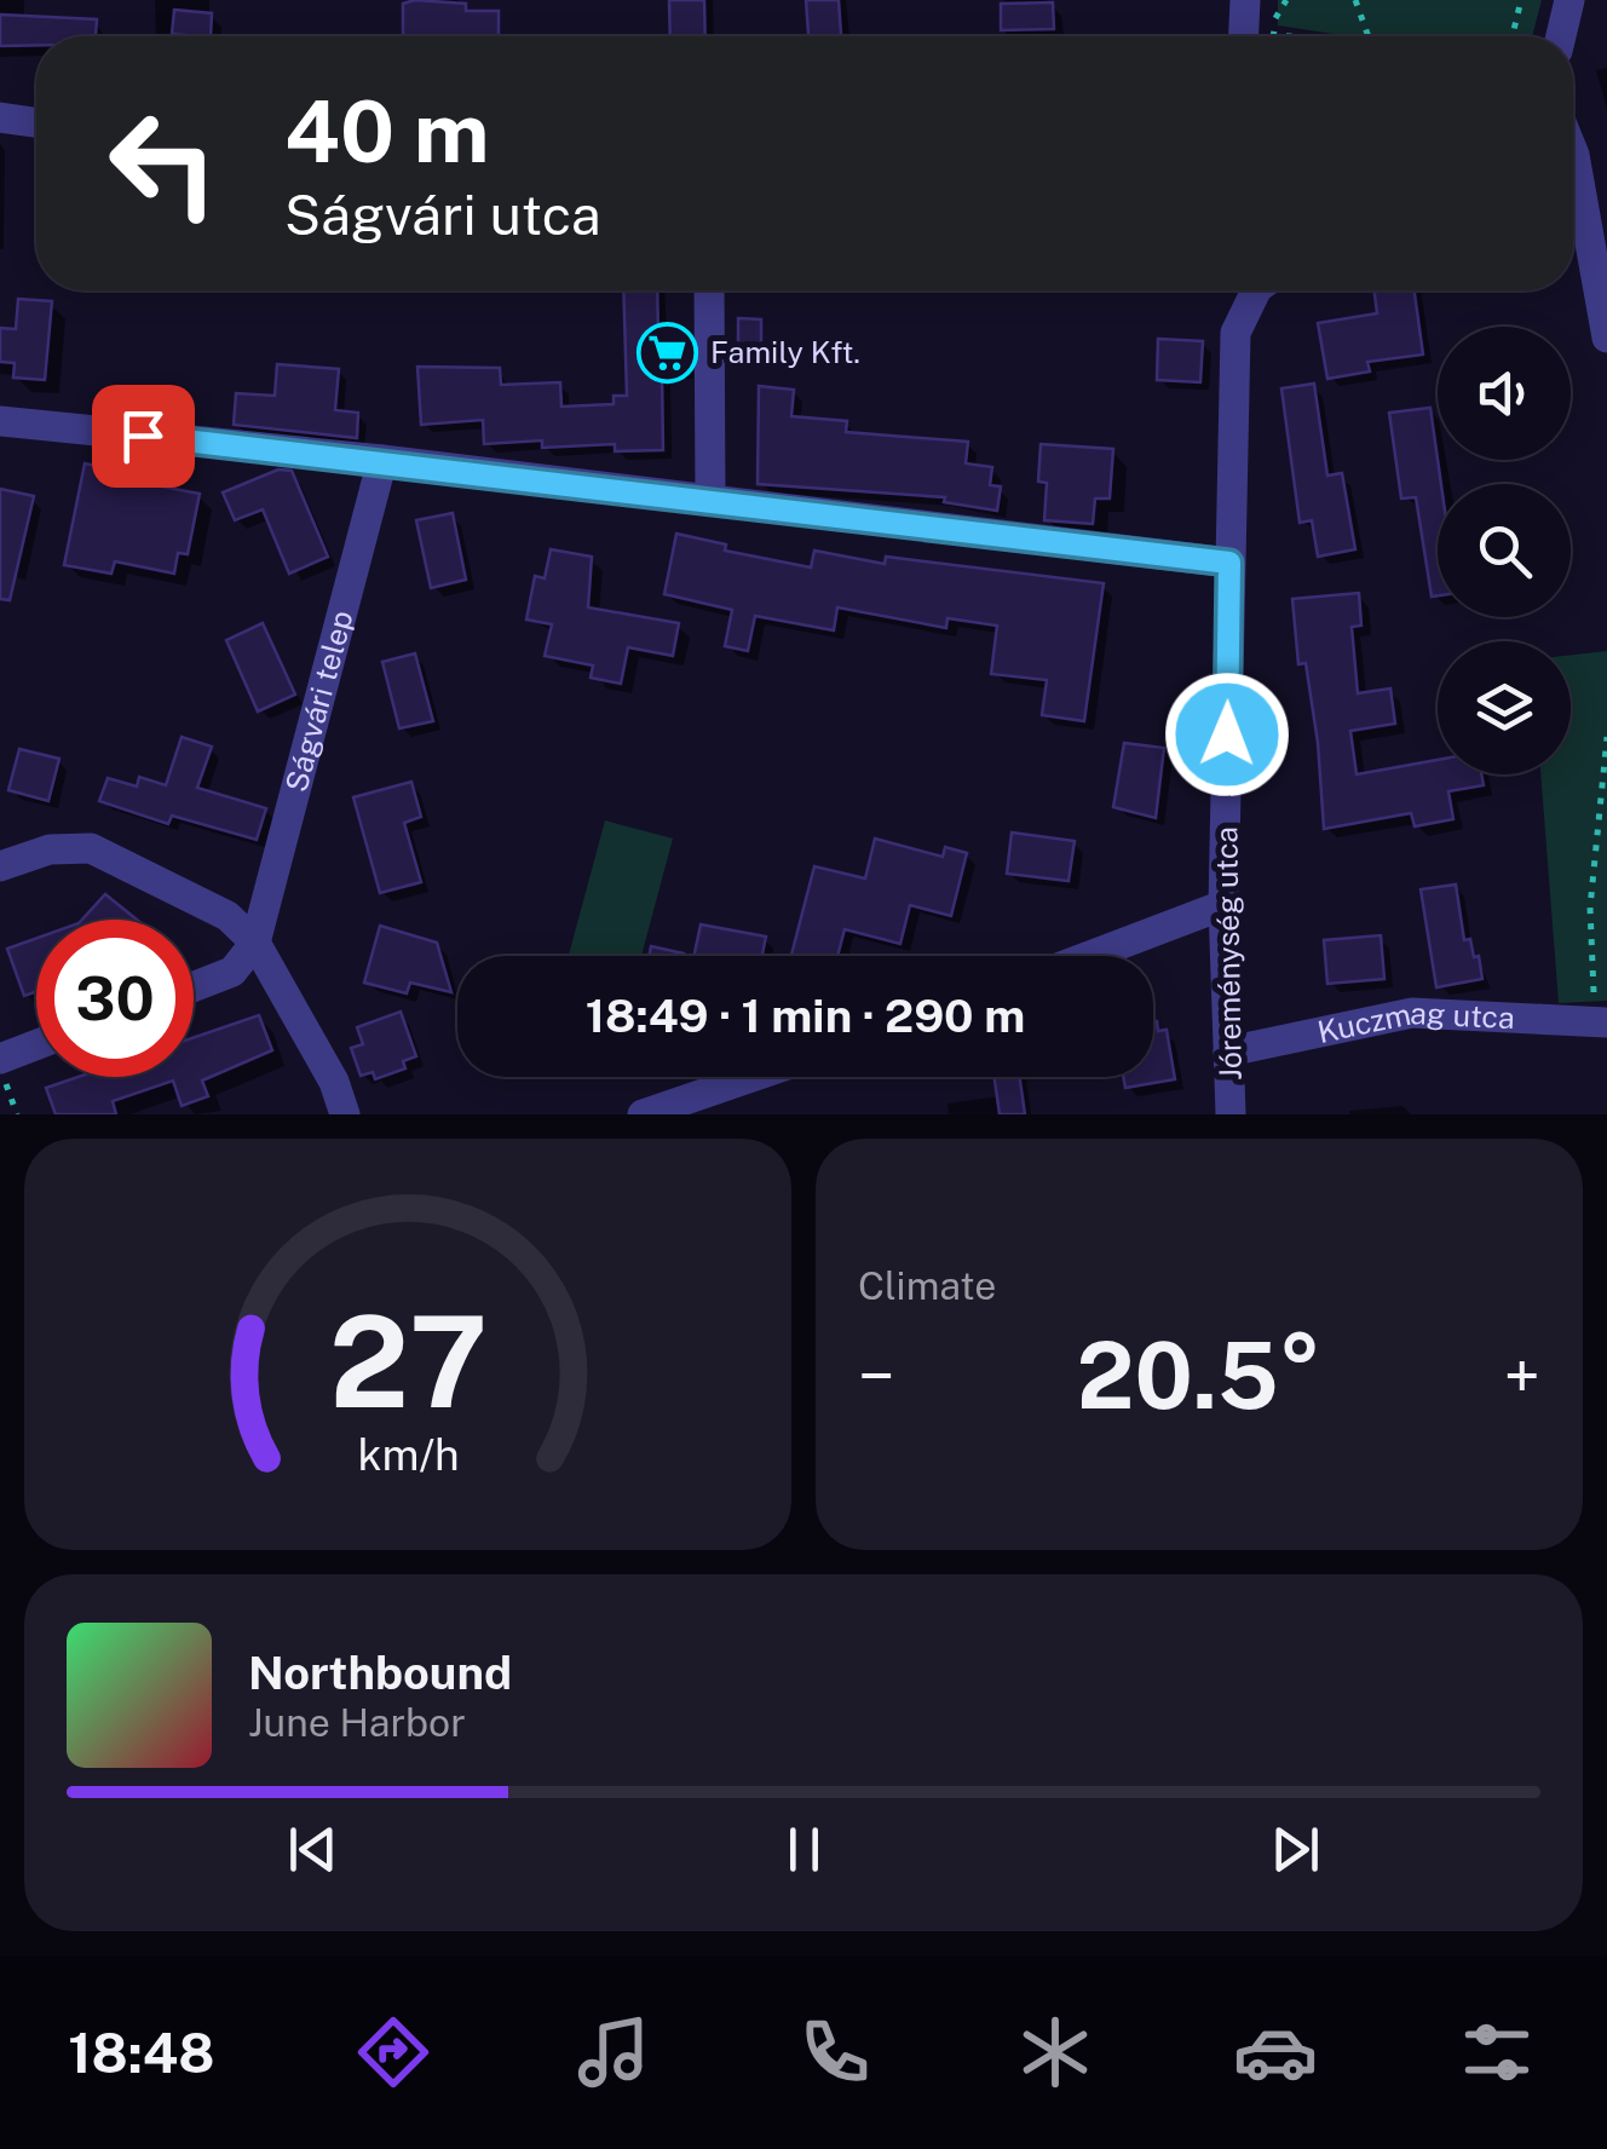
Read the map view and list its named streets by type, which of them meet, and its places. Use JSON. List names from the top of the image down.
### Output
{
  "streets": {
    "street": ["Ságvári telep", "Jóreménység utca", "Kuczmag utca"]
  },
  "crossings": [
    ["Jóreménység utca", "Kuczmag utca"]
  ],
  "places": {
    "supermarket": ["Family Kft."]
  },
  "page": {
    "turn": ["40 m", "Ságvári utca"],
    "limit": "30",
    "trip": "18:49 · 1 min · 290 m",
    "tile": "Climate",
    "heat": ["−", "20.5°", "+"],
    "song": ["Northbound", "June Harbor"],
    "tabs": "18:48",
    "gauge": ["27", "km/h"]
  }
}
